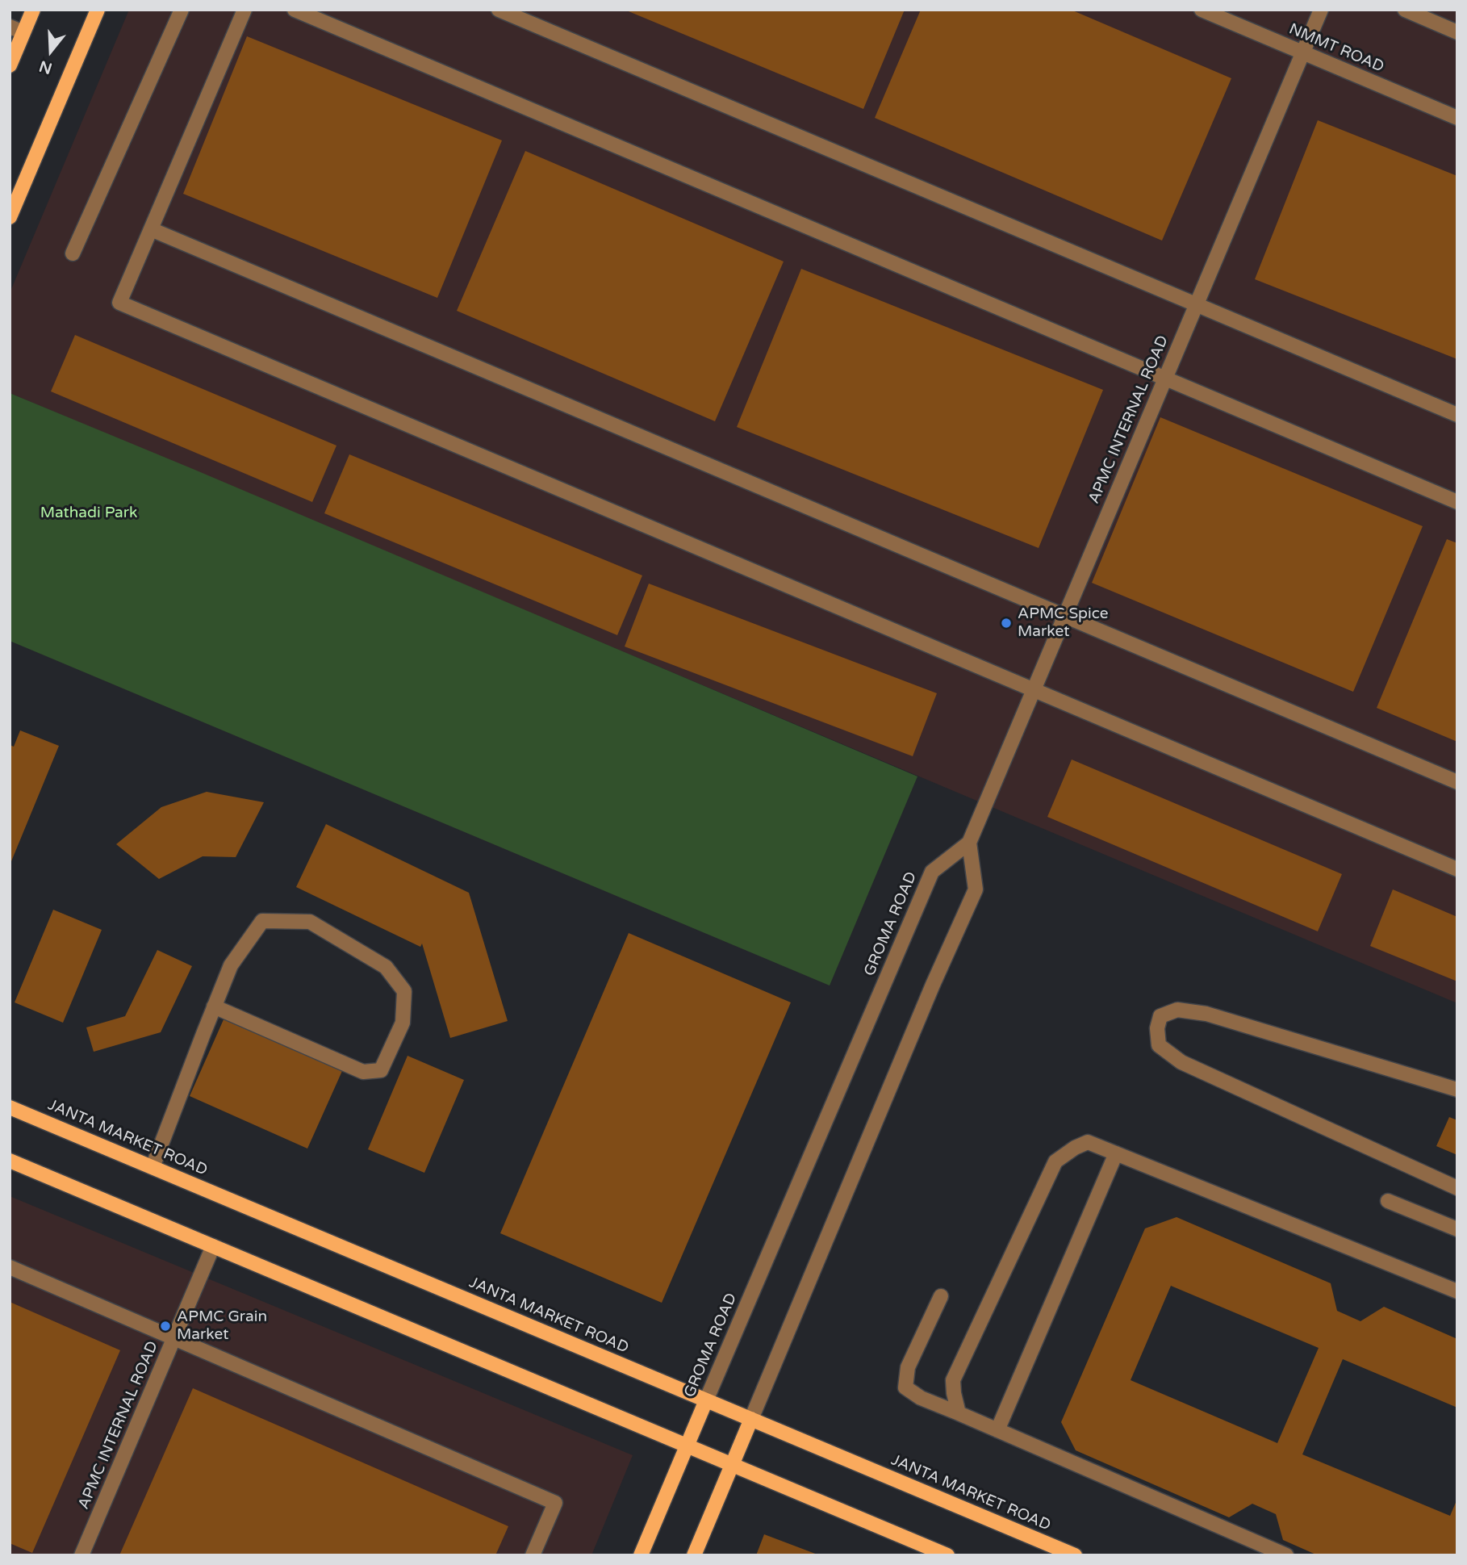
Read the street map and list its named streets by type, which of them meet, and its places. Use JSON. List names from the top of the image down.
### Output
{
  "streets": {
    "main road": ["GROMA ROAD", "JANTA MARKET ROAD"],
    "street": ["NMMT ROAD", "APMC INTERNAL ROAD"]
  },
  "crossings": [
    ["NMMT ROAD", "APMC INTERNAL ROAD"],
    ["APMC INTERNAL ROAD", "GROMA ROAD"],
    ["GROMA ROAD", "JANTA MARKET ROAD"]
  ],
  "parks": ["Mathadi Park"],
  "places": ["APMC Spice Market", "APMC Grain Market"],
  "north": "bottom"
}
